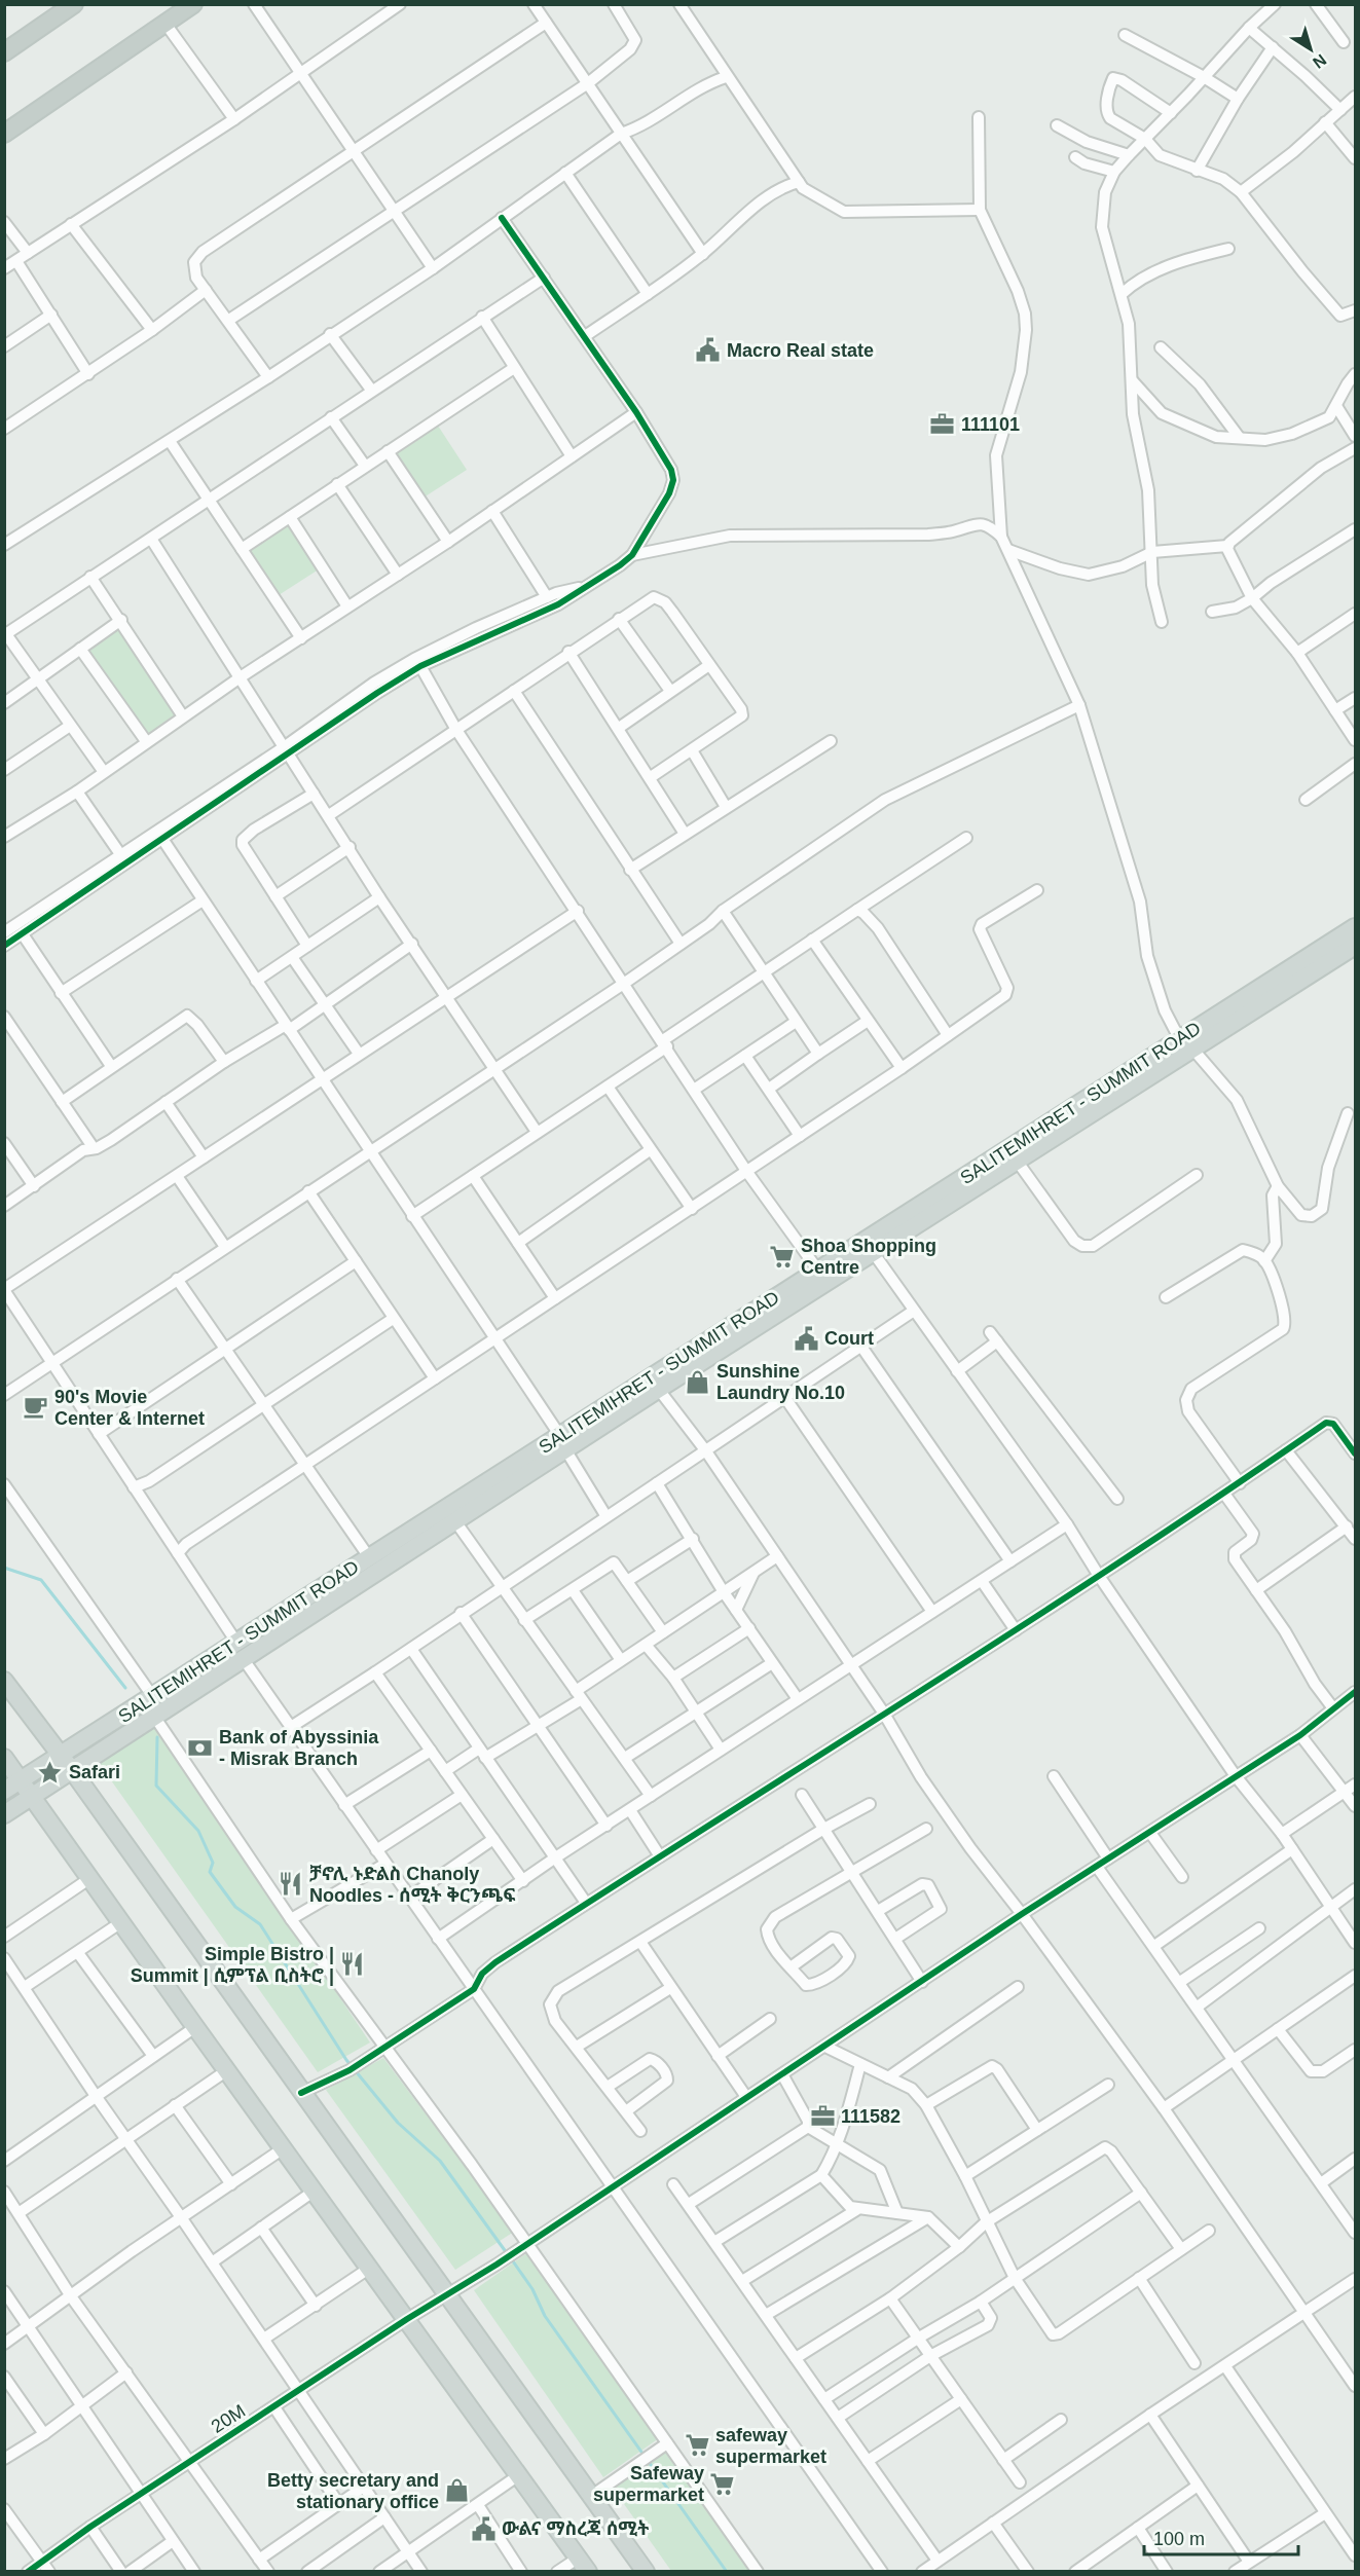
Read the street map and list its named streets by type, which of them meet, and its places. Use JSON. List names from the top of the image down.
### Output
{
  "streets": {
    "main road": ["SALITEMIHRET - SUMMIT ROAD"],
    "street": ["20M"]
  },
  "places": {
    "public building": ["Macro Real state", "Court", "ውልና ማስረጃ ሰሚት"],
    "office": ["111101", "111582"],
    "supermarket": ["Shoa Shopping Centre", "safeway supermarket", "Safeway supermarket"],
    "shop": ["Sunshine Laundry No.10", "Betty secretary and stationary office"],
    "cafe": ["90's Movie Center & Internet"],
    "bank": ["Bank of Abyssinia - Misrak Branch"],
    "place": ["Safari"],
    "restaurant": ["ቻኖሊ ኑድልስ Chanoly Noodles - ሰሚት ቅርንጫፍ", "Simple Bistro | Summit | ሲምፕል ቢስትሮ |"]
  },
  "scale_bar": "100 m",
  "north": "bottom right"
}
